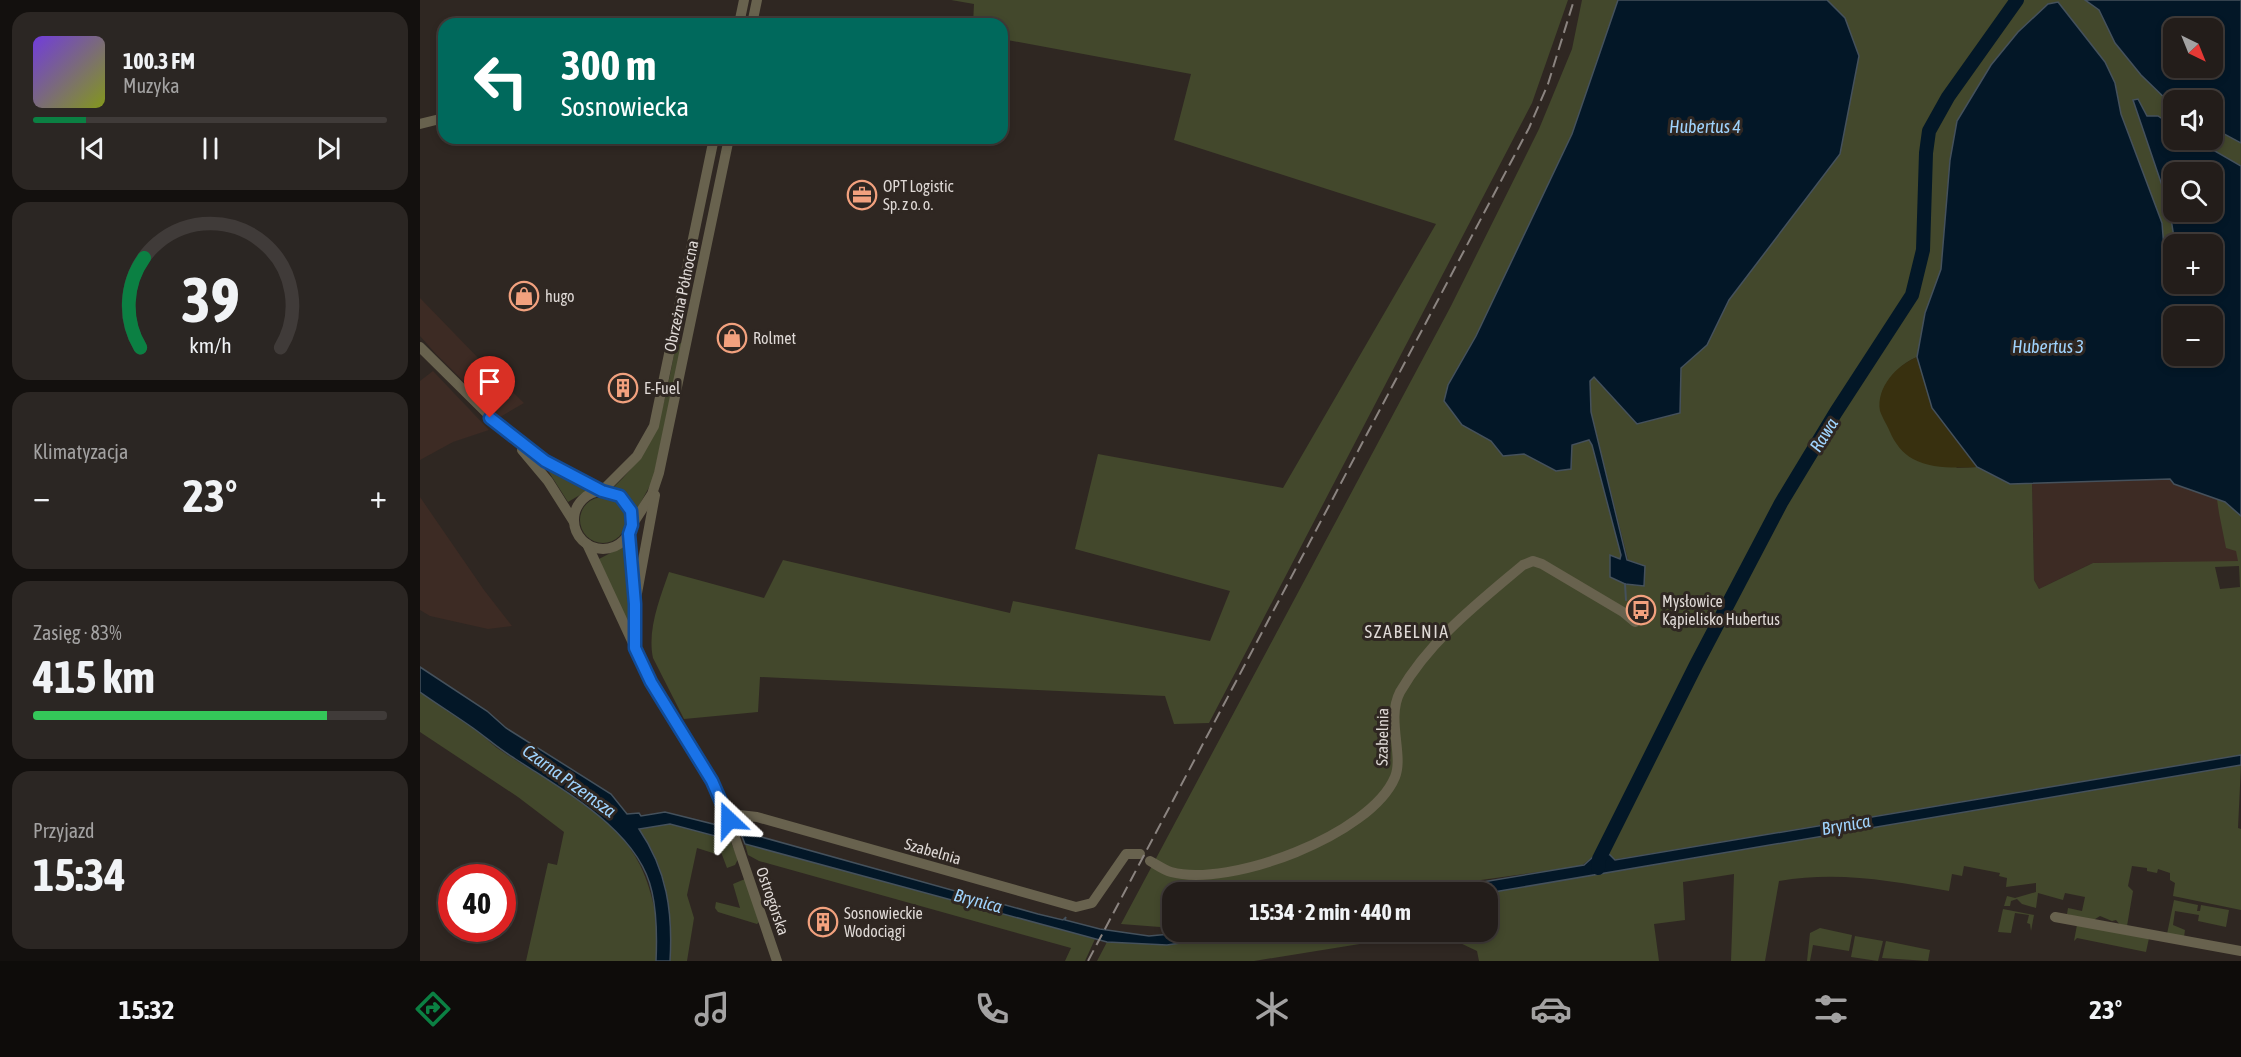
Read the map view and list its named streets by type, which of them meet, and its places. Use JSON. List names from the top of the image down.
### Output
{
  "streets": {
    "street": ["Obrzeżna Północna", "Szabelnia", "Ostrogórska"]
  },
  "crossings": [
    ["Obrzeżna Północna", "Ostrogórska"],
    ["Szabelnia", "Ostrogórska"]
  ],
  "districts": ["SZABELNIA"],
  "water": [
    "Hubertus 4",
    "Hubertus 3",
    "Rawa",
    "Czarna Przemsza",
    "Brynica"
  ],
  "places": {
    "office": ["OPT Logistic Sp. z o. o."],
    "shop": ["hugo", "Rolmet"],
    "building": ["E-Fuel", "Sosnowieckie Wodociągi"],
    "bus stop": ["Mysłowice Kąpielisko Hubertus"]
  },
  "north": "bottom right",
  "page": {
    "map_buttons": ["+", "−"],
    "turn": ["300 m", "Sosnowiecka"],
    "song": ["100.3 FM", "Muzyka"],
    "tile": [
      "Klimatyzacja",
      ["Zasięg · 83%", "415 km"],
      ["Przyjazd", "15:34"]
    ],
    "heat": ["−", "23°", "+"],
    "limit": "40",
    "trip": "15:34 · 2 min · 440 m",
    "tabs": ["15:32", "23°"],
    "gauge": ["39", "km/h"]
  }
}
